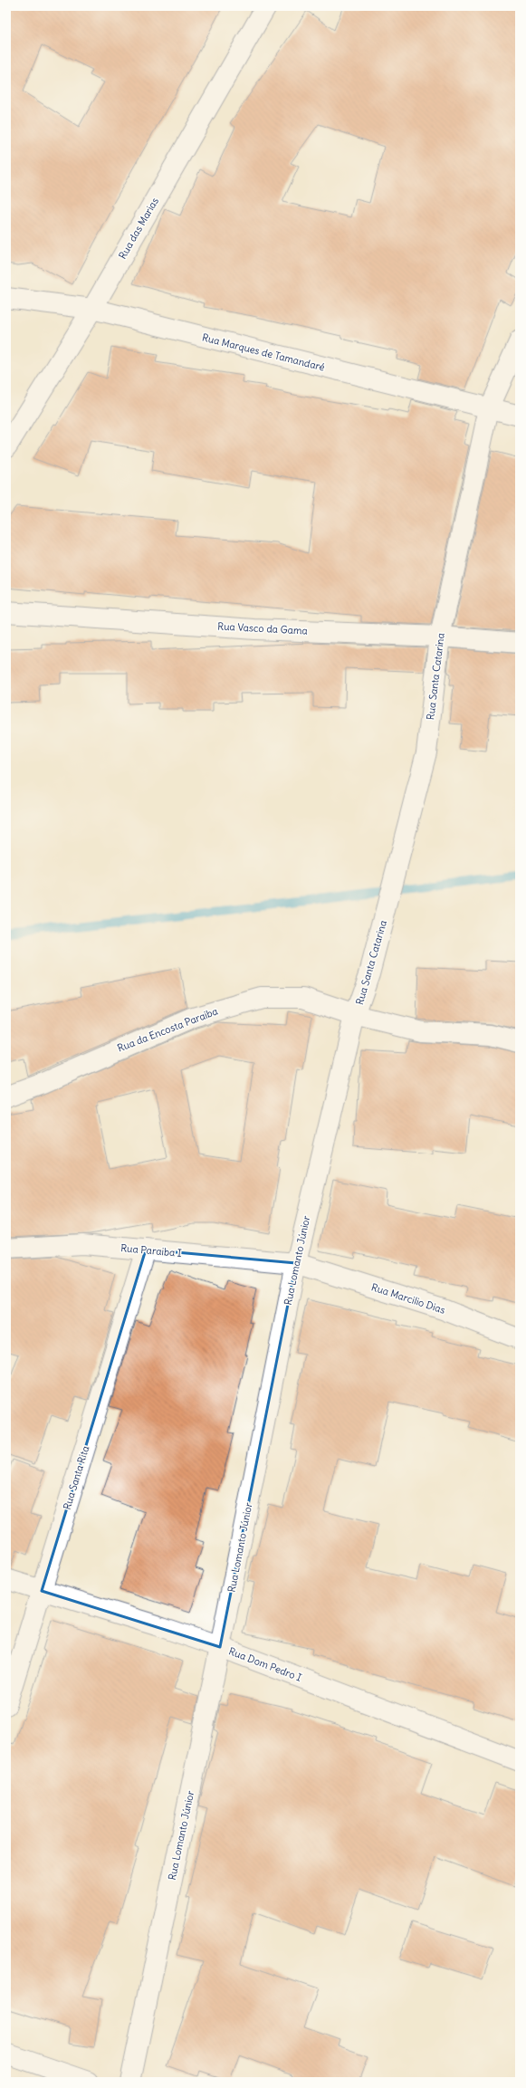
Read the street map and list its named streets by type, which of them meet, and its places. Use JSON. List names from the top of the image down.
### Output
{
  "streets": {
    "street": [
      "Rua das Marias",
      "Rua Marques de Tamandaré",
      "Rua Vasco da Gama",
      "Rua Santa Catarina",
      "Rua da Encosta Paraiba",
      "Rua Paraiba I",
      "Rua Lomanto Júnior",
      "Rua Marcilio Dias",
      "Rua Santa Rita",
      "Rua Dom Pedro I"
    ]
  },
  "crossings": [
    ["Rua das Marias", "Rua Marques de Tamandaré"],
    ["Rua Marques de Tamandaré", "Rua Santa Catarina"],
    ["Rua Vasco da Gama", "Rua Santa Catarina"],
    ["Rua Santa Catarina", "Rua da Encosta Paraiba"],
    ["Rua Santa Catarina", "Rua Lomanto Júnior"],
    ["Rua da Encosta Paraiba", "Rua Lomanto Júnior"],
    ["Rua Paraiba I", "Rua Lomanto Júnior"],
    ["Rua Paraiba I", "Rua Marcilio Dias"],
    ["Rua Paraiba I", "Rua Santa Rita"],
    ["Rua Lomanto Júnior", "Rua Marcilio Dias"],
    ["Rua Lomanto Júnior", "Rua Dom Pedro I"],
    ["Rua Santa Rita", "Rua Dom Pedro I"]
  ]
}
